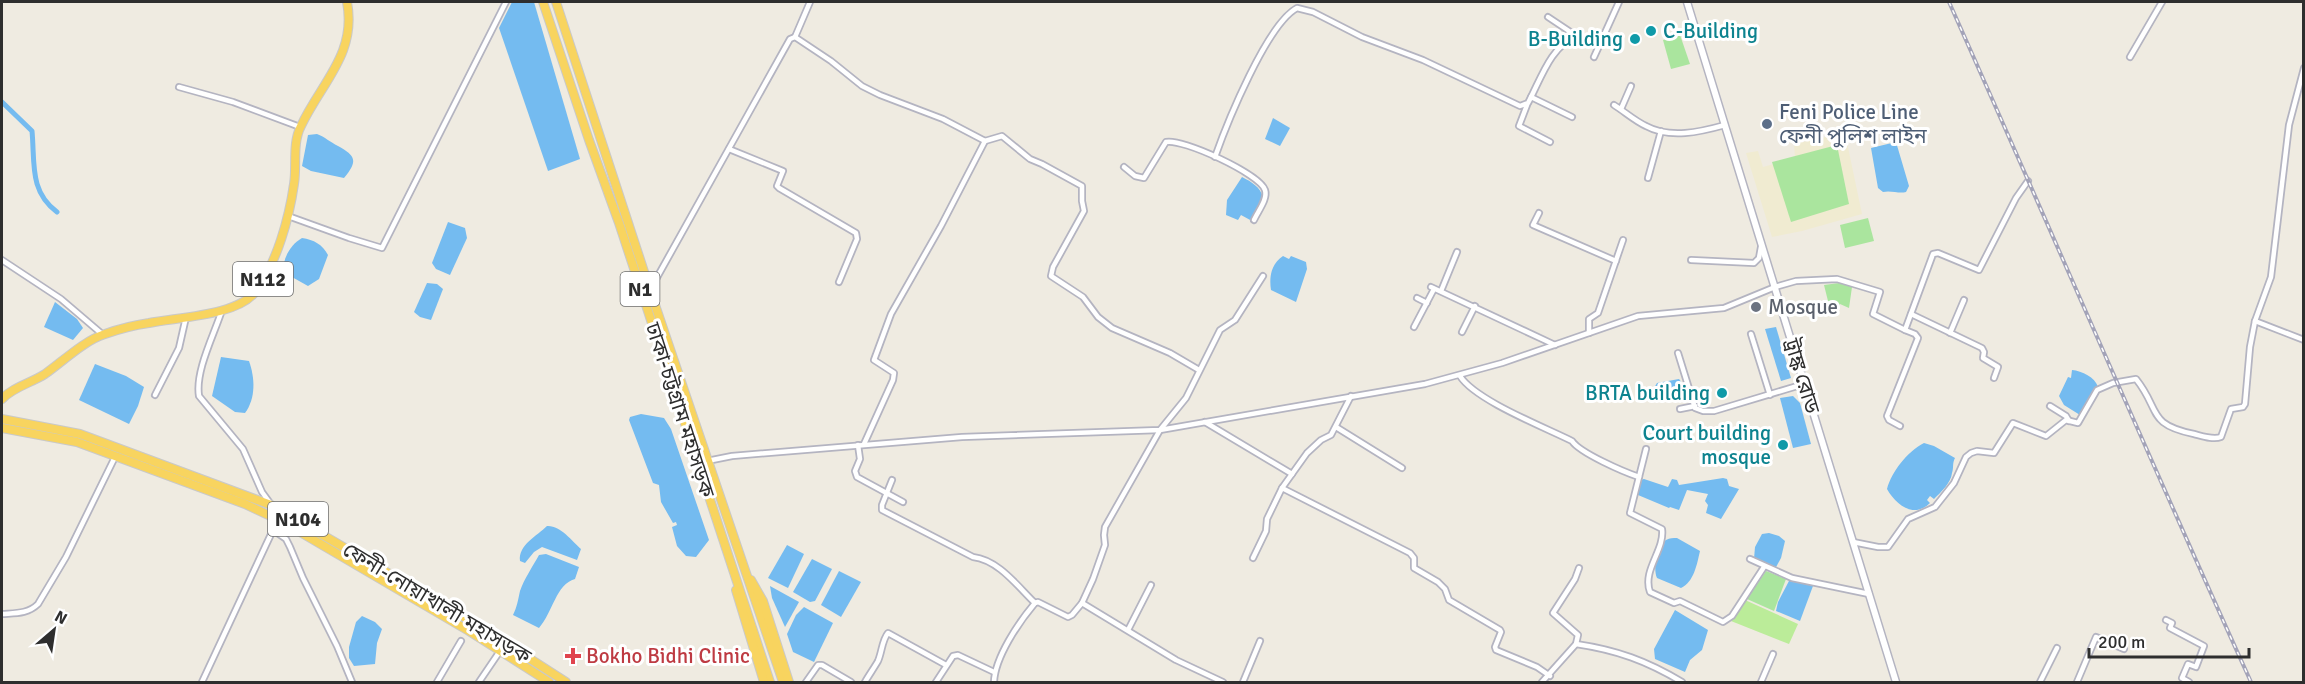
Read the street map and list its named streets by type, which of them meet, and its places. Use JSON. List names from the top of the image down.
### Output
{
  "streets": {
    "highway": [
      "N112",
      "N1",
      "ঢাকা-চট্টগ্রাম মহাসড়ক",
      "N104",
      "ফেনী-নোয়াখালী মহাসড়ক"
    ],
    "main road": ["ট্রাঙ্ক রোড"]
  },
  "places": {
    "other": [
      "C-Building",
      "B-Building",
      "Feni Police Line ফেনী পুলিশ লাইন",
      "Mosque",
      "BRTA building",
      "Court building mosque"
    ],
    "health": ["Bokho Bidhi Clinic"]
  },
  "scale_bar": "200 m",
  "north": "top right"
}
